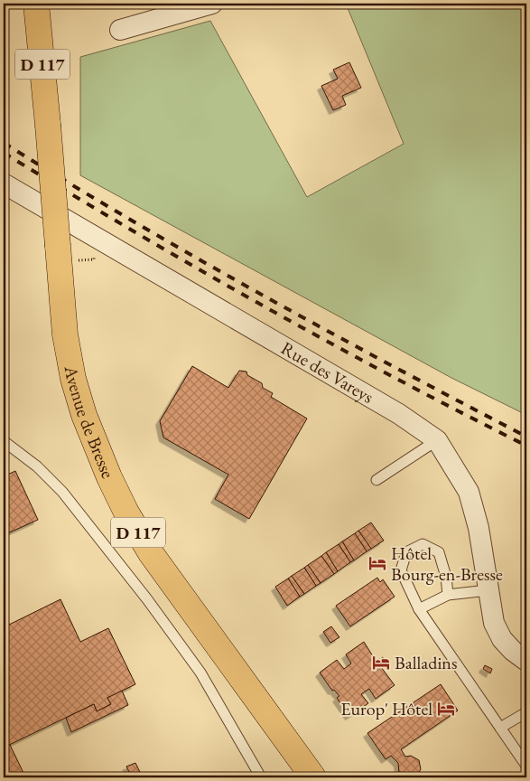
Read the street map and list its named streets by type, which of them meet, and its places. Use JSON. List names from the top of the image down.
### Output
{
  "streets": {
    "main road": ["D 117", "Avenue de Bresse"],
    "street": ["Rue des Vareys"]
  },
  "places": {
    "hotel": ["Hôtel Bourg-en-Bresse", "Balladins", "Europ' Hôtel"]
  }
}
